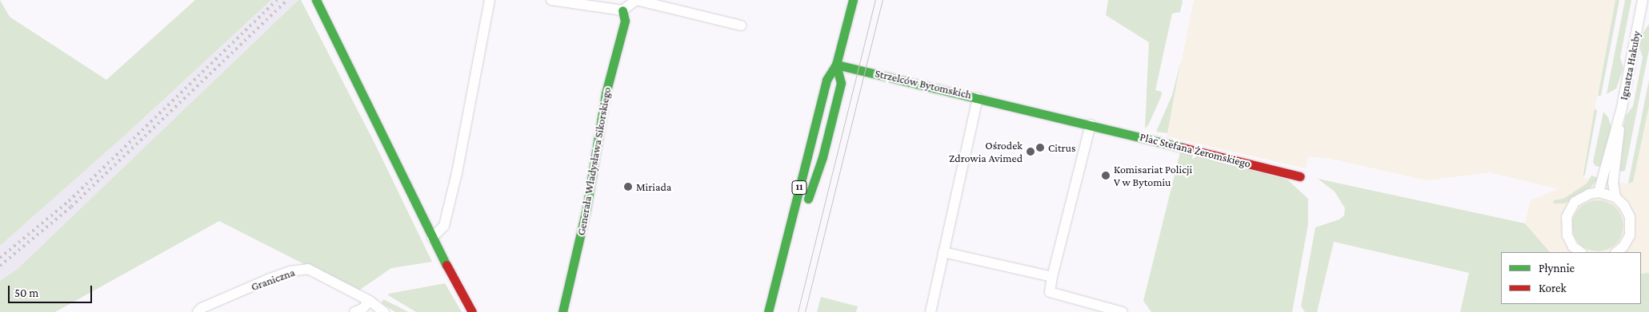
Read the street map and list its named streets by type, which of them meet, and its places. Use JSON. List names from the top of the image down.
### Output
{
  "streets": {
    "main road": [
      "Strzelców Bytomskich",
      "Plac Stefana Żeromskiego",
      "Generała Władysława Sikorskiego",
      "11"
    ],
    "street": ["Ignatza Hakuby", "Graniczna"]
  },
  "crossings": [
    ["Strzelców Bytomskich", "Plac Stefana Żeromskiego"],
    ["Strzelców Bytomskich", "11"]
  ],
  "places": [
    "Citrus",
    "Ośrodek Zdrowia Avimed",
    "Komisariat Policji V w Bytomiu",
    "Miriada"
  ],
  "legend": ["Płynnie", "Korek"],
  "scale_bar": "50 m"
}
